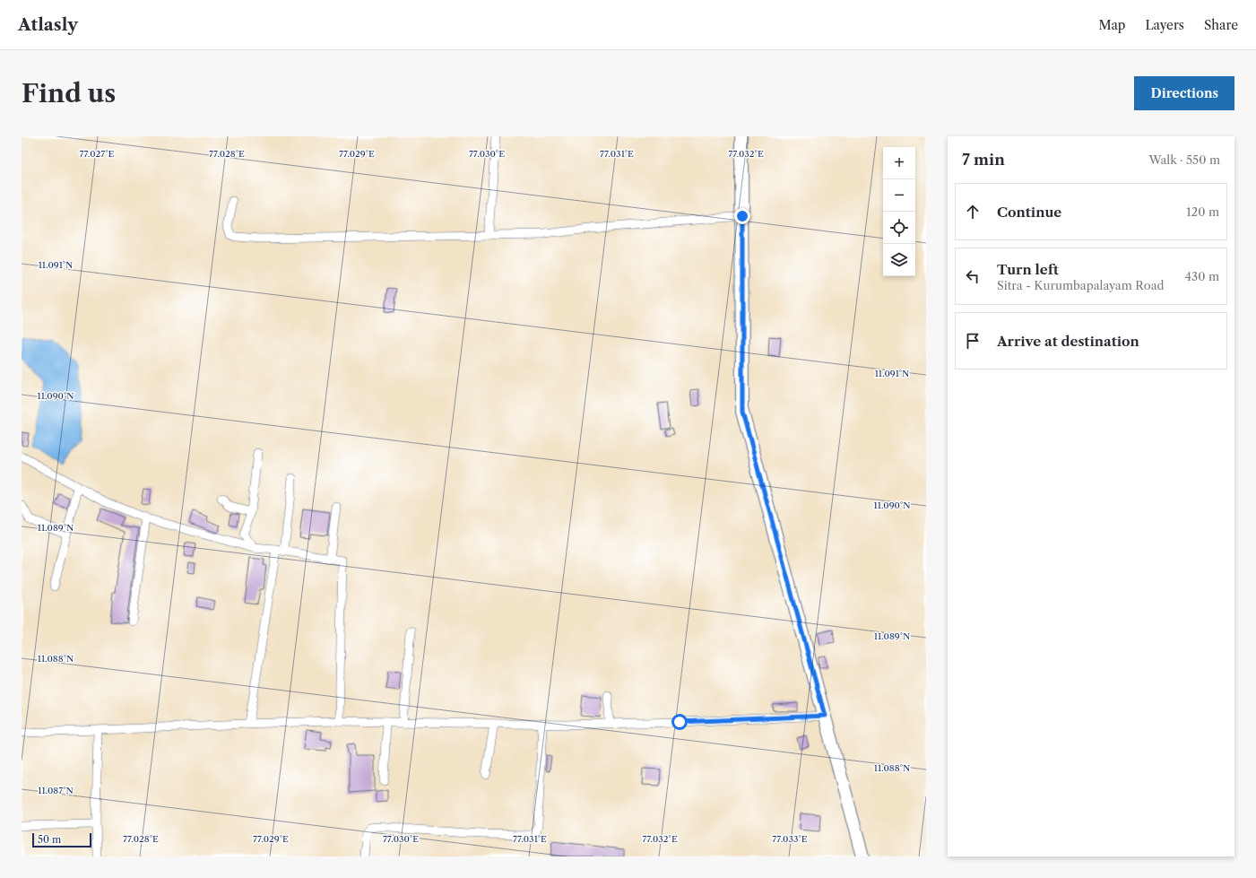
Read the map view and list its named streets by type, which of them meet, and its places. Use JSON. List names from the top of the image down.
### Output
{
  "scale_bar": "50 m",
  "page": {
    "header": "Atlasly",
    "nav": ["Map", "Layers", "Share"],
    "buttons": "Directions",
    "title": "Find us",
    "heading": ["7 min", "Walk · 550 m"],
    "map_buttons": ["+", "−"],
    "list": [
      ["Continue", "120 m"],
      ["Turn left", "Sitra - Kurumbapalayam Road", "430 m"],
      "Arrive at destination"
    ],
    "scale": "50 m"
  },
  "coordinates": [
    "77.027°E",
    "77.028°E",
    "77.029°E",
    "77.030°E",
    "77.031°E",
    "77.032°E",
    "11.091°N",
    "11.090°N",
    "11.089°N",
    "11.088°N",
    "11.087°N",
    "77.033°E"
  ]
}
